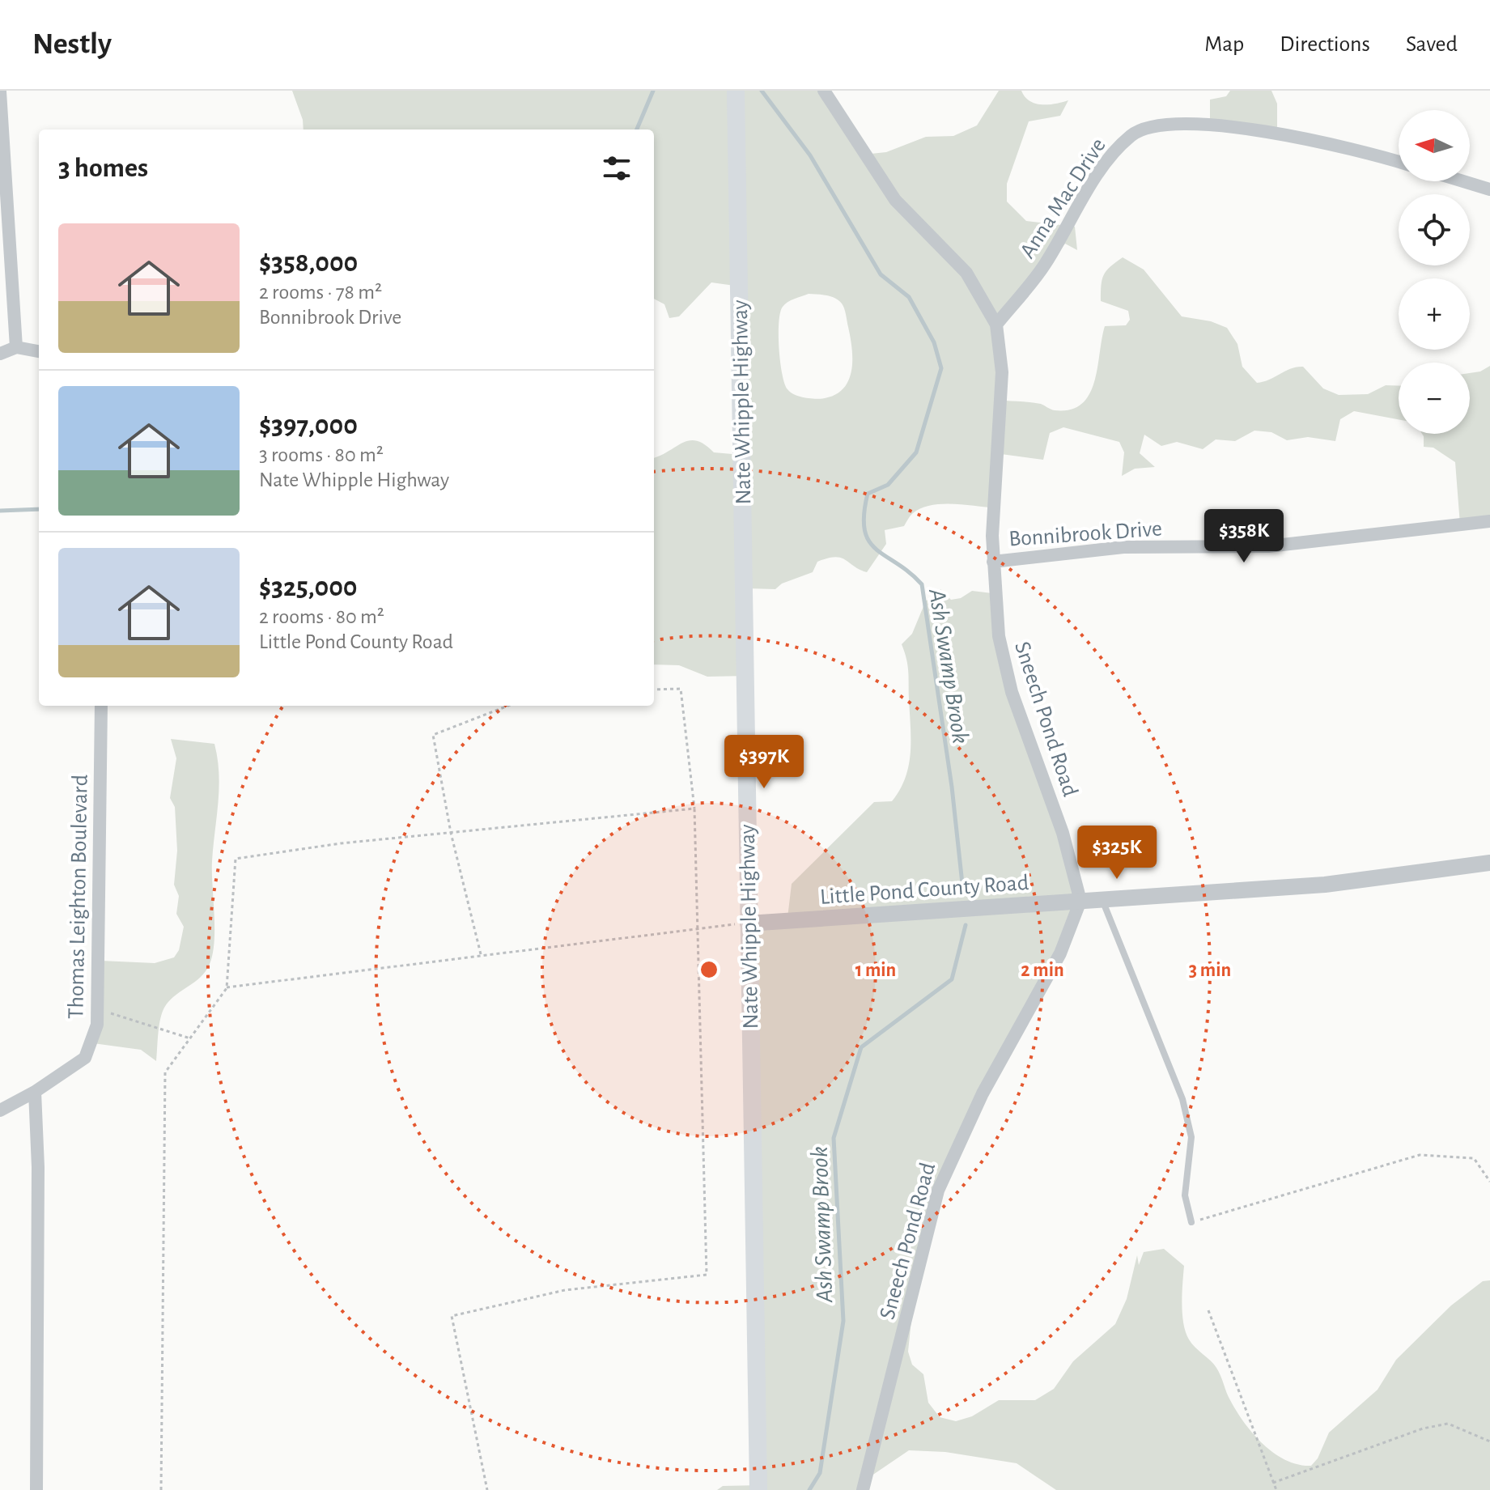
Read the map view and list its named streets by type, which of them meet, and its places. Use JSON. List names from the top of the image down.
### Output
{
  "streets": {
    "main road": ["Nate Whipple Highway"],
    "street": [
      "Anna Mac Drive",
      "Bonnibrook Drive",
      "Sneech Pond Road",
      "Little Pond County Road",
      "Thomas Leighton Boulevard"
    ]
  },
  "crossings": [
    ["Anna Mac Drive", "Sneech Pond Road"],
    ["Nate Whipple Highway", "Little Pond County Road"],
    ["Bonnibrook Drive", "Sneech Pond Road"],
    ["Sneech Pond Road", "Little Pond County Road"]
  ],
  "water": ["Ash Swamp Brook"],
  "north": "left",
  "page": {
    "header": "Nestly",
    "nav": ["Map", "Directions", "Saved"],
    "map_buttons": ["+", "−"],
    "heading": "3 homes",
    "list": [
      {
        "name": "$358,000",
        "note": "2 rooms · 78 m² · Bonnibrook Drive"
      },
      {
        "name": "$397,000",
        "note": "3 rooms · 80 m² · Nate Whipple Highway"
      },
      {
        "name": "$325,000",
        "note": "2 rooms · 80 m² · Little Pond County Road"
      }
    ],
    "price": ["$358K", "$397K", "$325K"]
  },
  "rings": ["1 min", "2 min", "3 min"]
}
